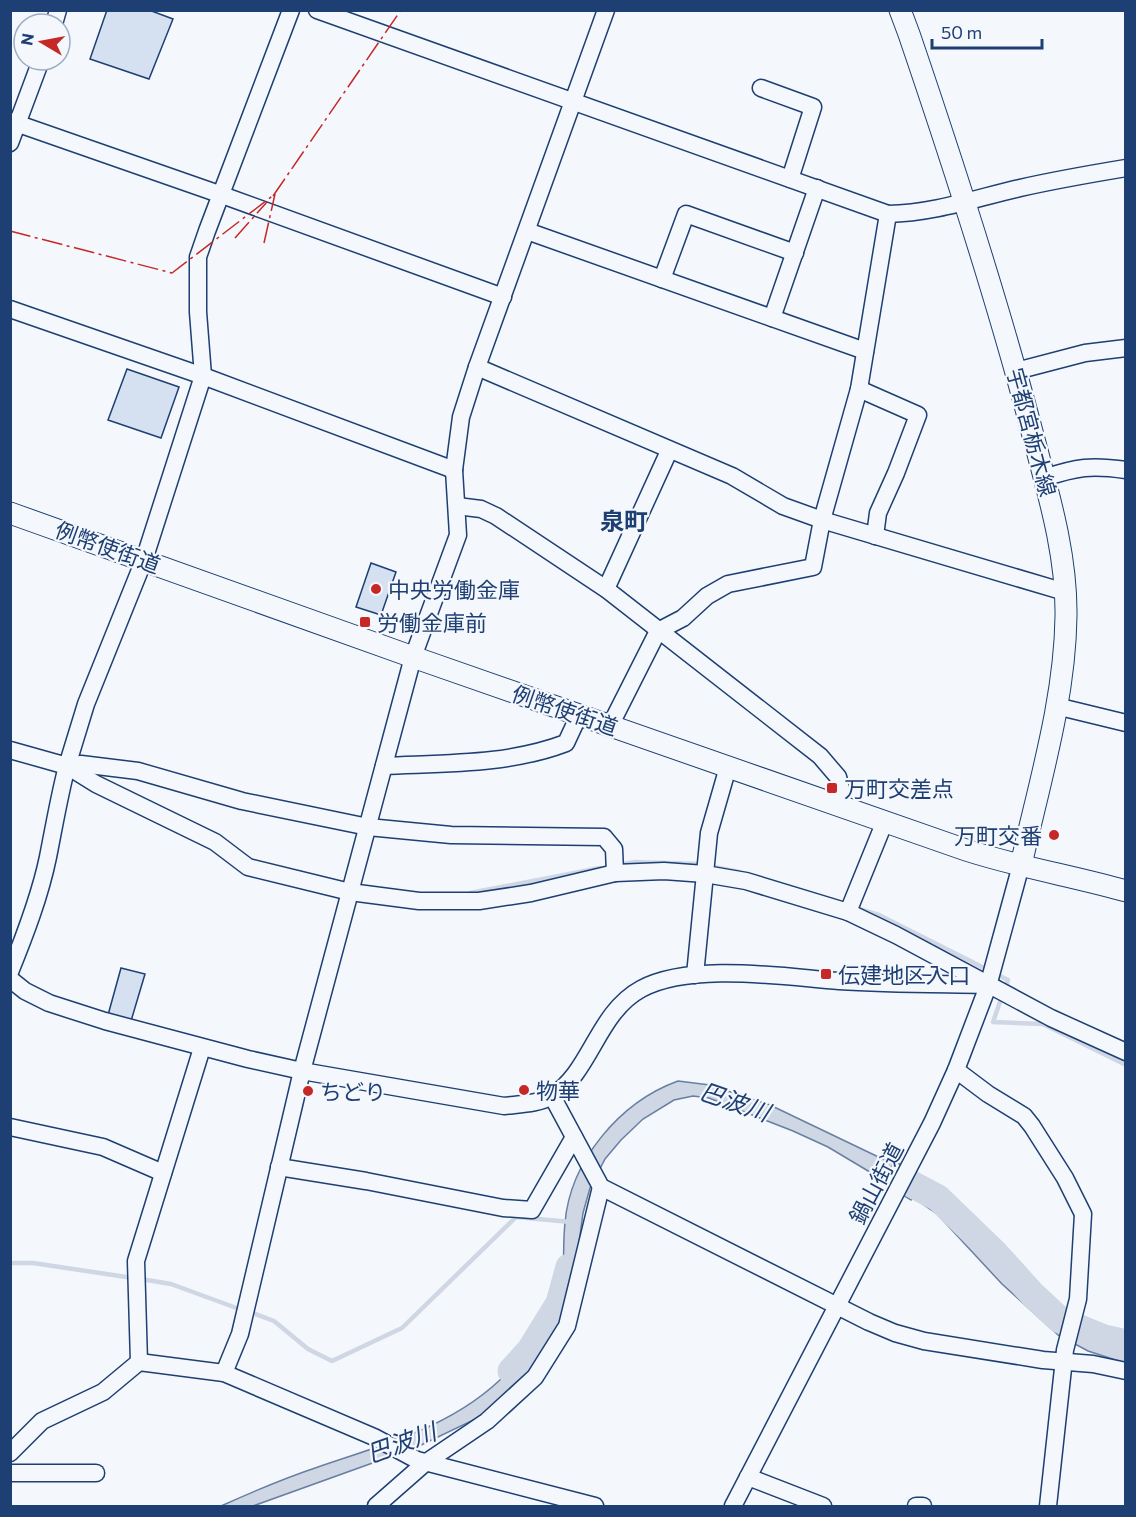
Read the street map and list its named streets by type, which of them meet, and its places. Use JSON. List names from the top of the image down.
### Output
{
  "streets": {
    "main road": ["宇都宮栃木線", "例幣使街道"],
    "street": ["鍋山街道"]
  },
  "crossings": [
    ["宇都宮栃木線", "例幣使街道"],
    ["宇都宮栃木線", "鍋山街道"],
    ["例幣使街道", "鍋山街道"]
  ],
  "districts": ["泉町"],
  "water": ["巴波川"],
  "places": {
    "other": [
      "中央労働金庫",
      "万町交番",
      "物華",
      "ちどり"
    ],
    "transit": ["労働金庫前", "万町交差点", "伝建地区入口"]
  },
  "scale_bar": "50 m",
  "north": "left"
}
